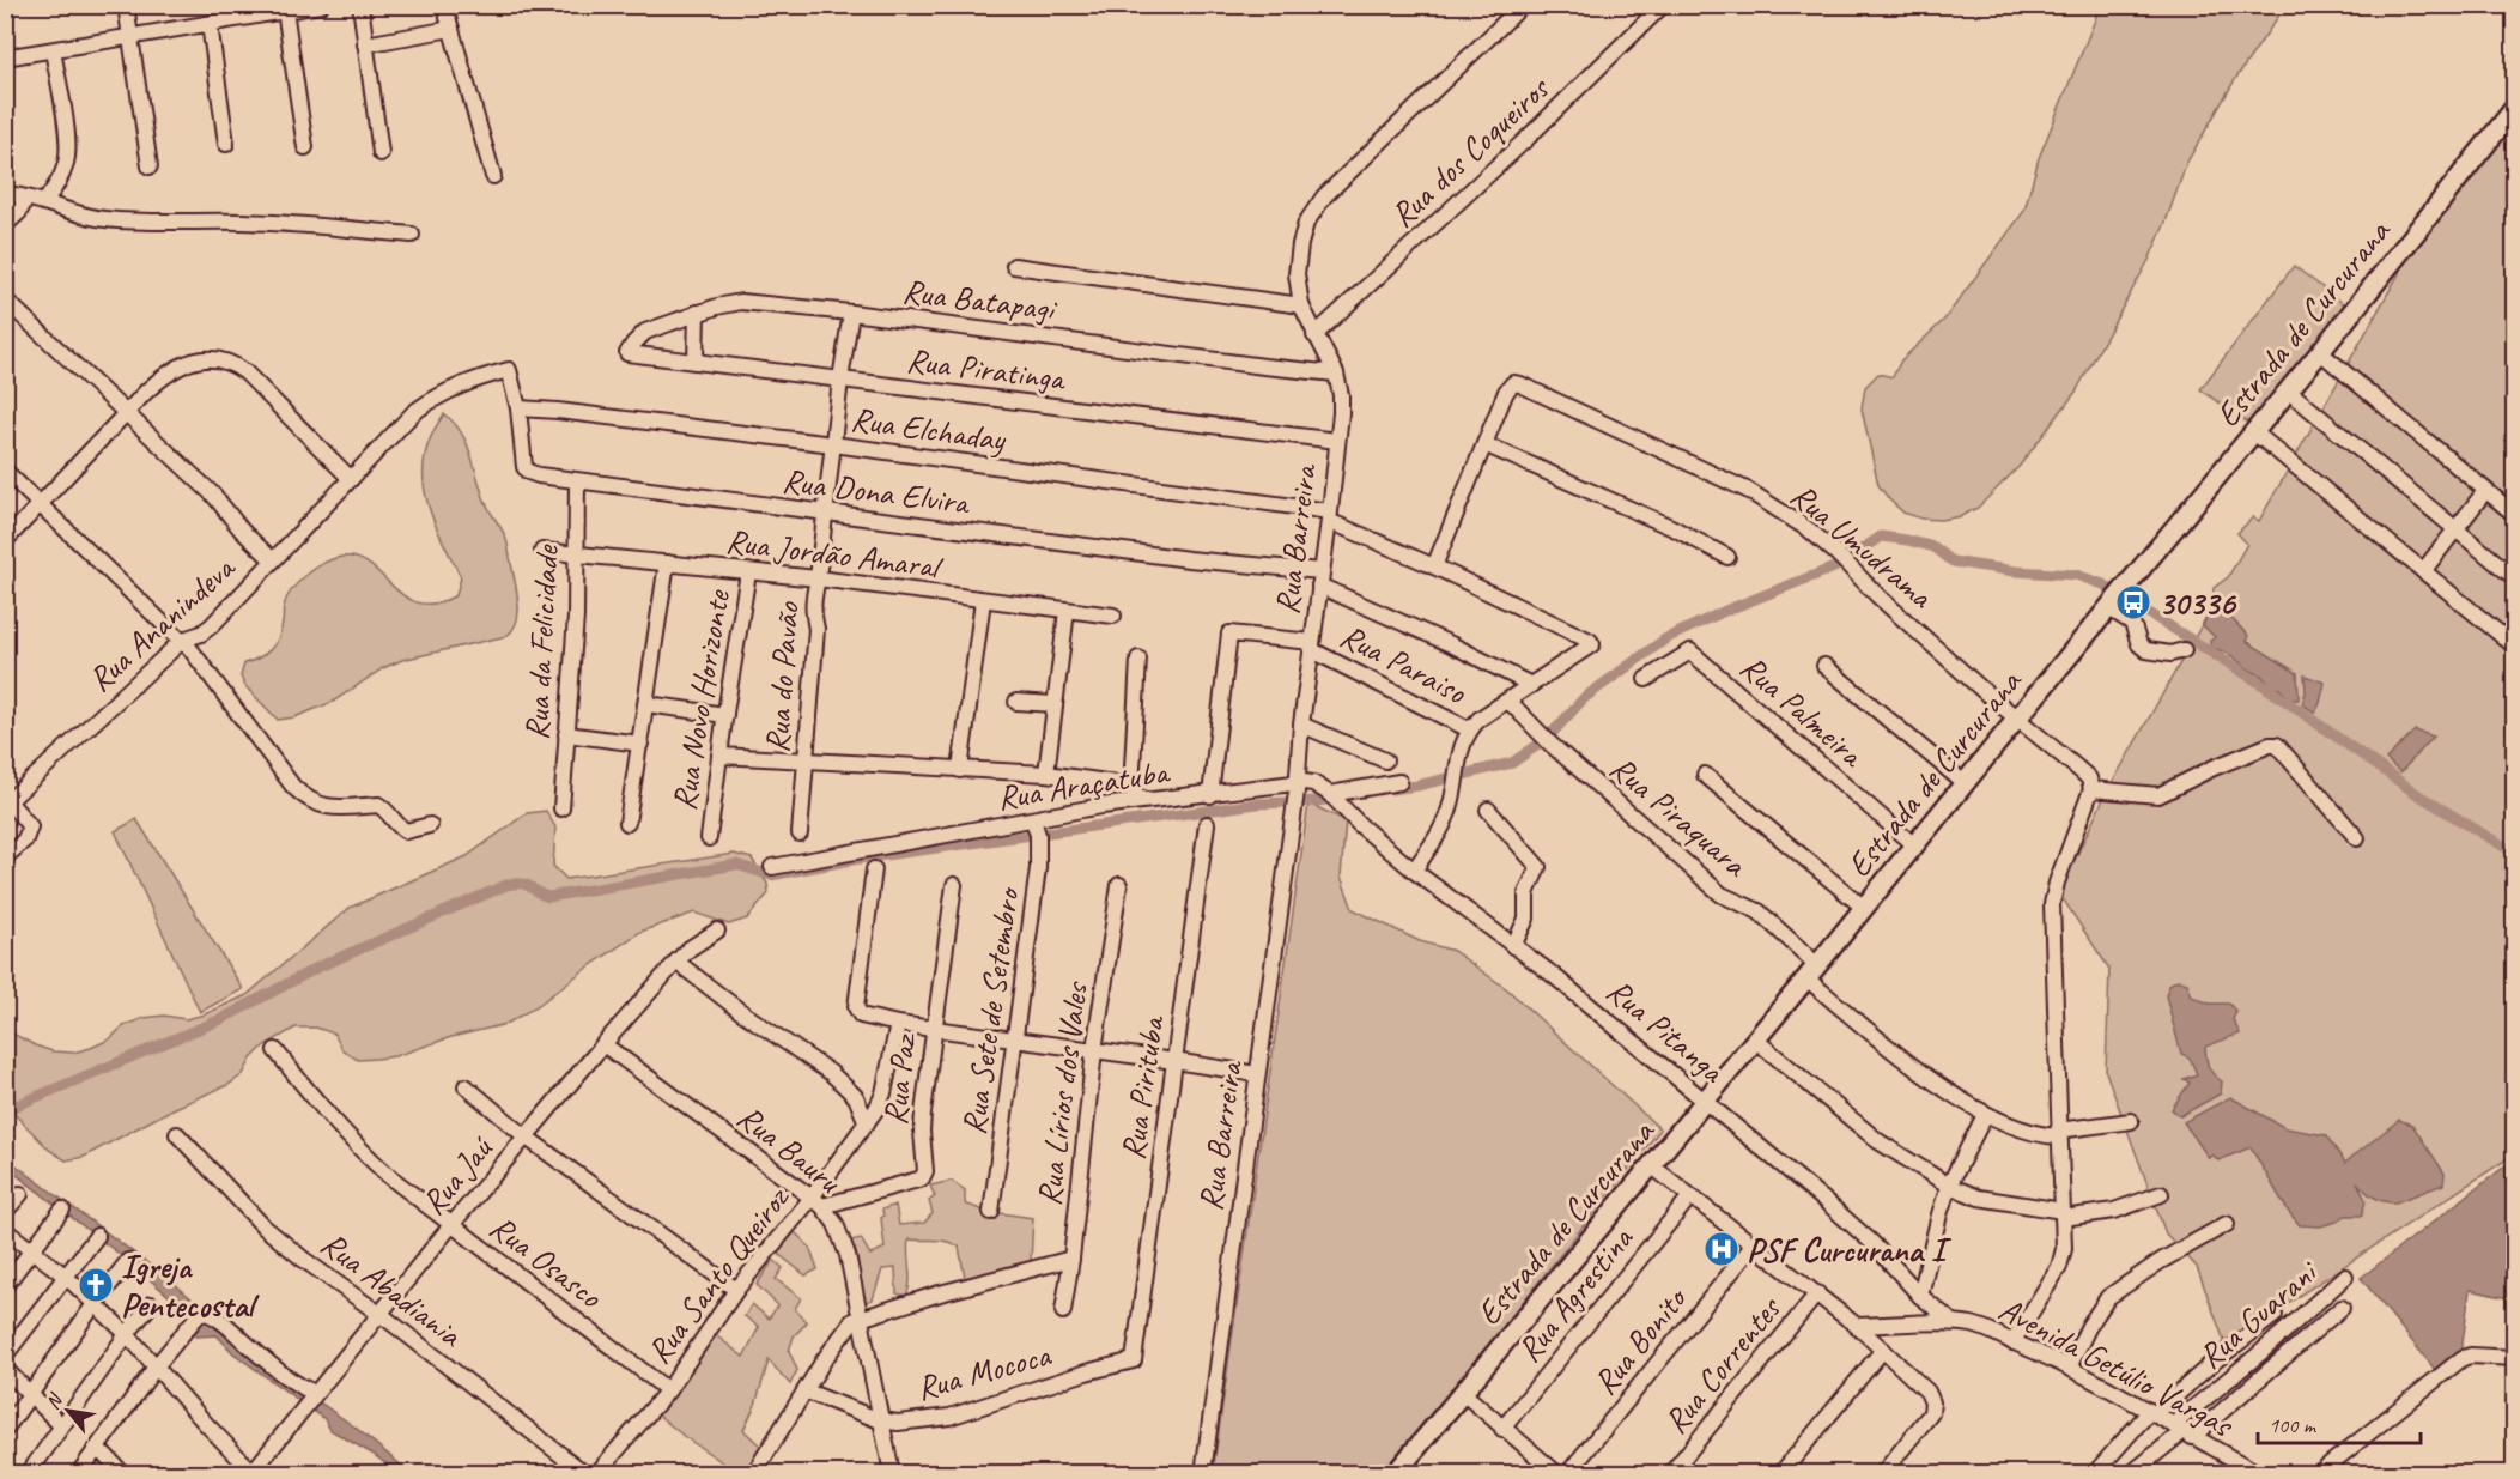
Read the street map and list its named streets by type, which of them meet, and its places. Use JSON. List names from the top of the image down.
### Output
{
  "streets": {
    "main road": ["Estrada de Curcurana"],
    "street": [
      "Rua dos Coqueiros",
      "Rua Batapagi",
      "Rua Piratinga",
      "Rua Elchaday",
      "Rua Dona Elvira",
      "Rua Barreira",
      "Rua Umudrama",
      "Rua Jordão Amaral",
      "Rua Ananindeva",
      "Rua da Felicidade",
      "Rua Paraiso",
      "Rua do Pavão",
      "Rua Novo Horizonte",
      "Rua Palmeira",
      "Rua Araçatuba",
      "Rua Piraquara",
      "Rua Sete de Setembro",
      "Rua Pitanga",
      "Rua Paz",
      "Rua Pirituba",
      "Rua Lírios dos Vales",
      "Rua Bauru",
      "Rua Jaú",
      "Rua Osasco",
      "Rua Santo Queiroz",
      "Rua Abadiania",
      "Rua Agrestina",
      "Rua Guarani",
      "Rua Bonito",
      "Rua Correntes",
      "Avenida Getúlio Vargas",
      "Rua Mococa"
    ]
  },
  "crossings": [
    ["Rua dos Coqueiros", "Rua Barreira"],
    ["Rua Batapagi", "Rua Piratinga"],
    ["Rua Batapagi", "Rua Barreira"],
    ["Rua Batapagi", "Rua do Pavão"],
    ["Estrada de Curcurana", "Rua Umudrama"],
    ["Estrada de Curcurana", "Rua Palmeira"],
    ["Estrada de Curcurana", "Rua Piraquara"],
    ["Estrada de Curcurana", "Rua Pitanga"],
    ["Rua Piratinga", "Rua Barreira"],
    ["Rua Piratinga", "Rua do Pavão"],
    ["Rua Elchaday", "Rua Dona Elvira"],
    ["Rua Elchaday", "Rua Barreira"],
    ["Rua Elchaday", "Rua do Pavão"],
    ["Rua Dona Elvira", "Rua Barreira"],
    ["Rua Dona Elvira", "Rua Ananindeva"],
    ["Rua Dona Elvira", "Rua da Felicidade"],
    ["Rua Dona Elvira", "Rua do Pavão"],
    ["Rua Barreira", "Rua Paraiso"],
    ["Rua Barreira", "Rua Araçatuba"],
    ["Rua Jordão Amaral", "Rua da Felicidade"],
    ["Rua Jordão Amaral", "Rua do Pavão"],
    ["Rua Jordão Amaral", "Rua Novo Horizonte"],
    ["Rua Araçatuba", "Rua Sete de Setembro"],
    ["Rua Araçatuba", "Rua Pitanga"],
    ["Rua Pitanga", "Avenida Getúlio Vargas"],
    ["Rua Paz", "Rua Bauru"],
    ["Rua Paz", "Rua Santo Queiroz"],
    ["Rua Pirituba", "Rua Mococa"],
    ["Rua Bauru", "Rua Jaú"],
    ["Rua Bauru", "Rua Santo Queiroz"],
    ["Rua Bauru", "Rua Mococa"],
    ["Rua Jaú", "Rua Osasco"],
    ["Rua Jaú", "Rua Abadiania"],
    ["Rua Osasco", "Rua Santo Queiroz"],
    ["Rua Guarani", "Avenida Getúlio Vargas"]
  ],
  "places": {
    "bus stop": ["30336"],
    "hospital": ["PSF Curcurana I"],
    "church": ["Igreja Pentecostal"]
  },
  "scale_bar": "100 m",
  "north": "top left"
}
